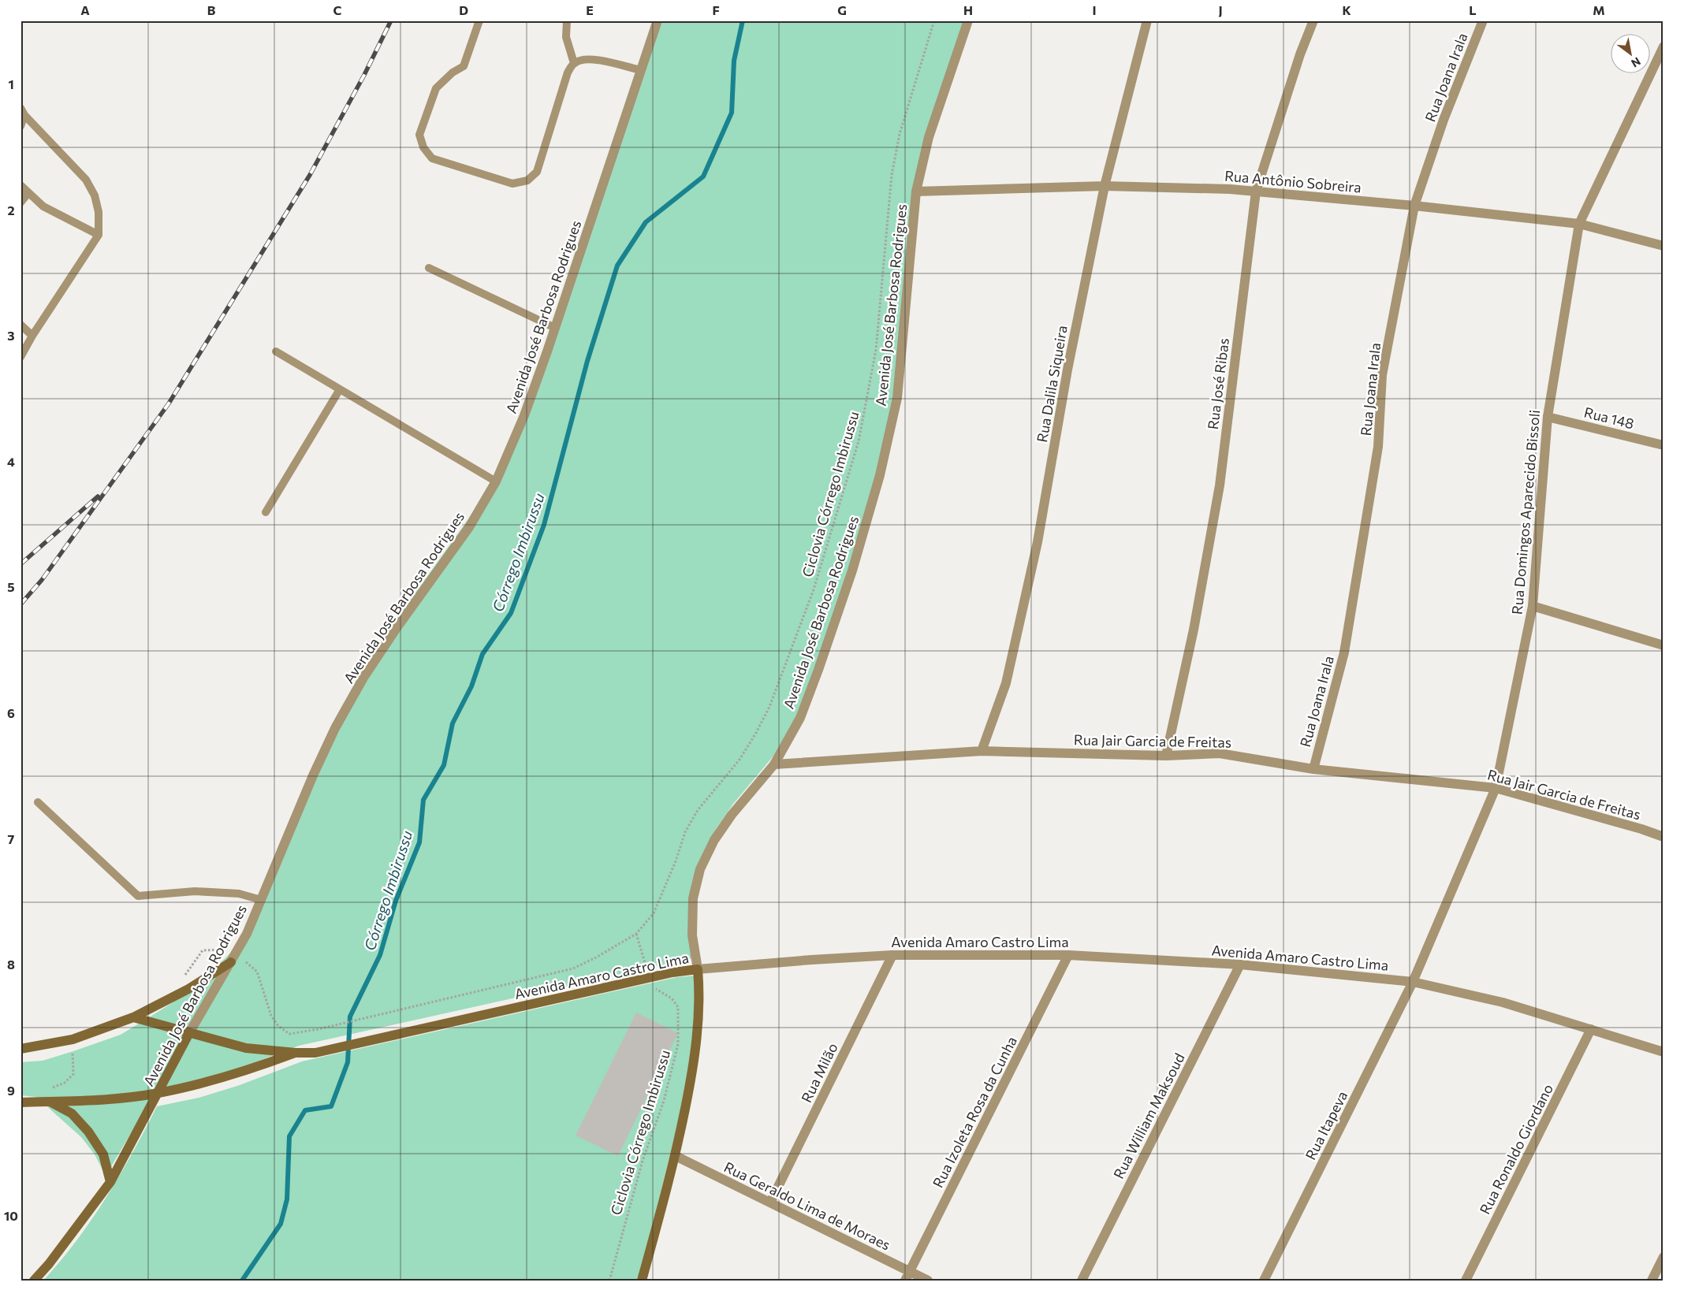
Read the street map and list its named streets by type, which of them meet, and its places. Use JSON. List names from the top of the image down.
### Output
{
  "streets": {
    "main road": ["Avenida José Barbosa Rodrigues", "Avenida Amaro Castro Lima"],
    "street": [
      "Rua Joana Irala",
      "Rua Antônio Sobreira",
      "Rua Dalila Siqueira",
      "Rua José Ribas",
      "Rua 148",
      "Rua Domingos Aparecido Bissoli",
      "Rua Jair Garcia de Freitas",
      "Rua Milão",
      "Rua Izoleta Rosa da Cunha",
      "Rua William Maksoud",
      "Rua Itapeva",
      "Rua Ronaldo Giordano",
      "Rua Geraldo Lima de Moraes"
    ],
    "path": ["Ciclovia Córrego Imbirussu"]
  },
  "crossings": [
    ["Rua Joana Irala", "Rua Antônio Sobreira"],
    ["Rua Joana Irala", "Rua Jair Garcia de Freitas"],
    ["Rua Antônio Sobreira", "Avenida José Barbosa Rodrigues"],
    ["Rua Antônio Sobreira", "Rua Dalila Siqueira"],
    ["Rua Antônio Sobreira", "Rua José Ribas"],
    ["Rua Antônio Sobreira", "Rua Domingos Aparecido Bissoli"],
    ["Avenida José Barbosa Rodrigues", "Rua Jair Garcia de Freitas"],
    ["Avenida José Barbosa Rodrigues", "Avenida Amaro Castro Lima"],
    ["Avenida José Barbosa Rodrigues", "Rua Geraldo Lima de Moraes"],
    ["Rua Dalila Siqueira", "Rua Jair Garcia de Freitas"],
    ["Rua José Ribas", "Rua Jair Garcia de Freitas"],
    ["Rua 148", "Rua Domingos Aparecido Bissoli"],
    ["Ciclovia Córrego Imbirussu", "Avenida Amaro Castro Lima"],
    ["Rua Domingos Aparecido Bissoli", "Rua Jair Garcia de Freitas"],
    ["Rua Domingos Aparecido Bissoli", "Avenida Amaro Castro Lima"],
    ["Rua Domingos Aparecido Bissoli", "Rua Itapeva"],
    ["Avenida Amaro Castro Lima", "Rua Milão"],
    ["Avenida Amaro Castro Lima", "Rua Izoleta Rosa da Cunha"],
    ["Avenida Amaro Castro Lima", "Rua William Maksoud"],
    ["Avenida Amaro Castro Lima", "Rua Itapeva"],
    ["Avenida Amaro Castro Lima", "Rua Ronaldo Giordano"],
    ["Rua Milão", "Rua Geraldo Lima de Moraes"],
    ["Rua Izoleta Rosa da Cunha", "Rua Geraldo Lima de Moraes"]
  ],
  "water": ["Córrego Imbirussu"],
  "north": "bottom right",
  "grid": {
    "columns": [
      "A",
      "B",
      "C",
      "D",
      "E",
      "F",
      "G",
      "H",
      "I",
      "J",
      "K",
      "L",
      "M"
    ],
    "rows": [
      "1",
      "2",
      "3",
      "4",
      "5",
      "6",
      "7",
      "8",
      "9",
      "10"
    ]
  }
}
